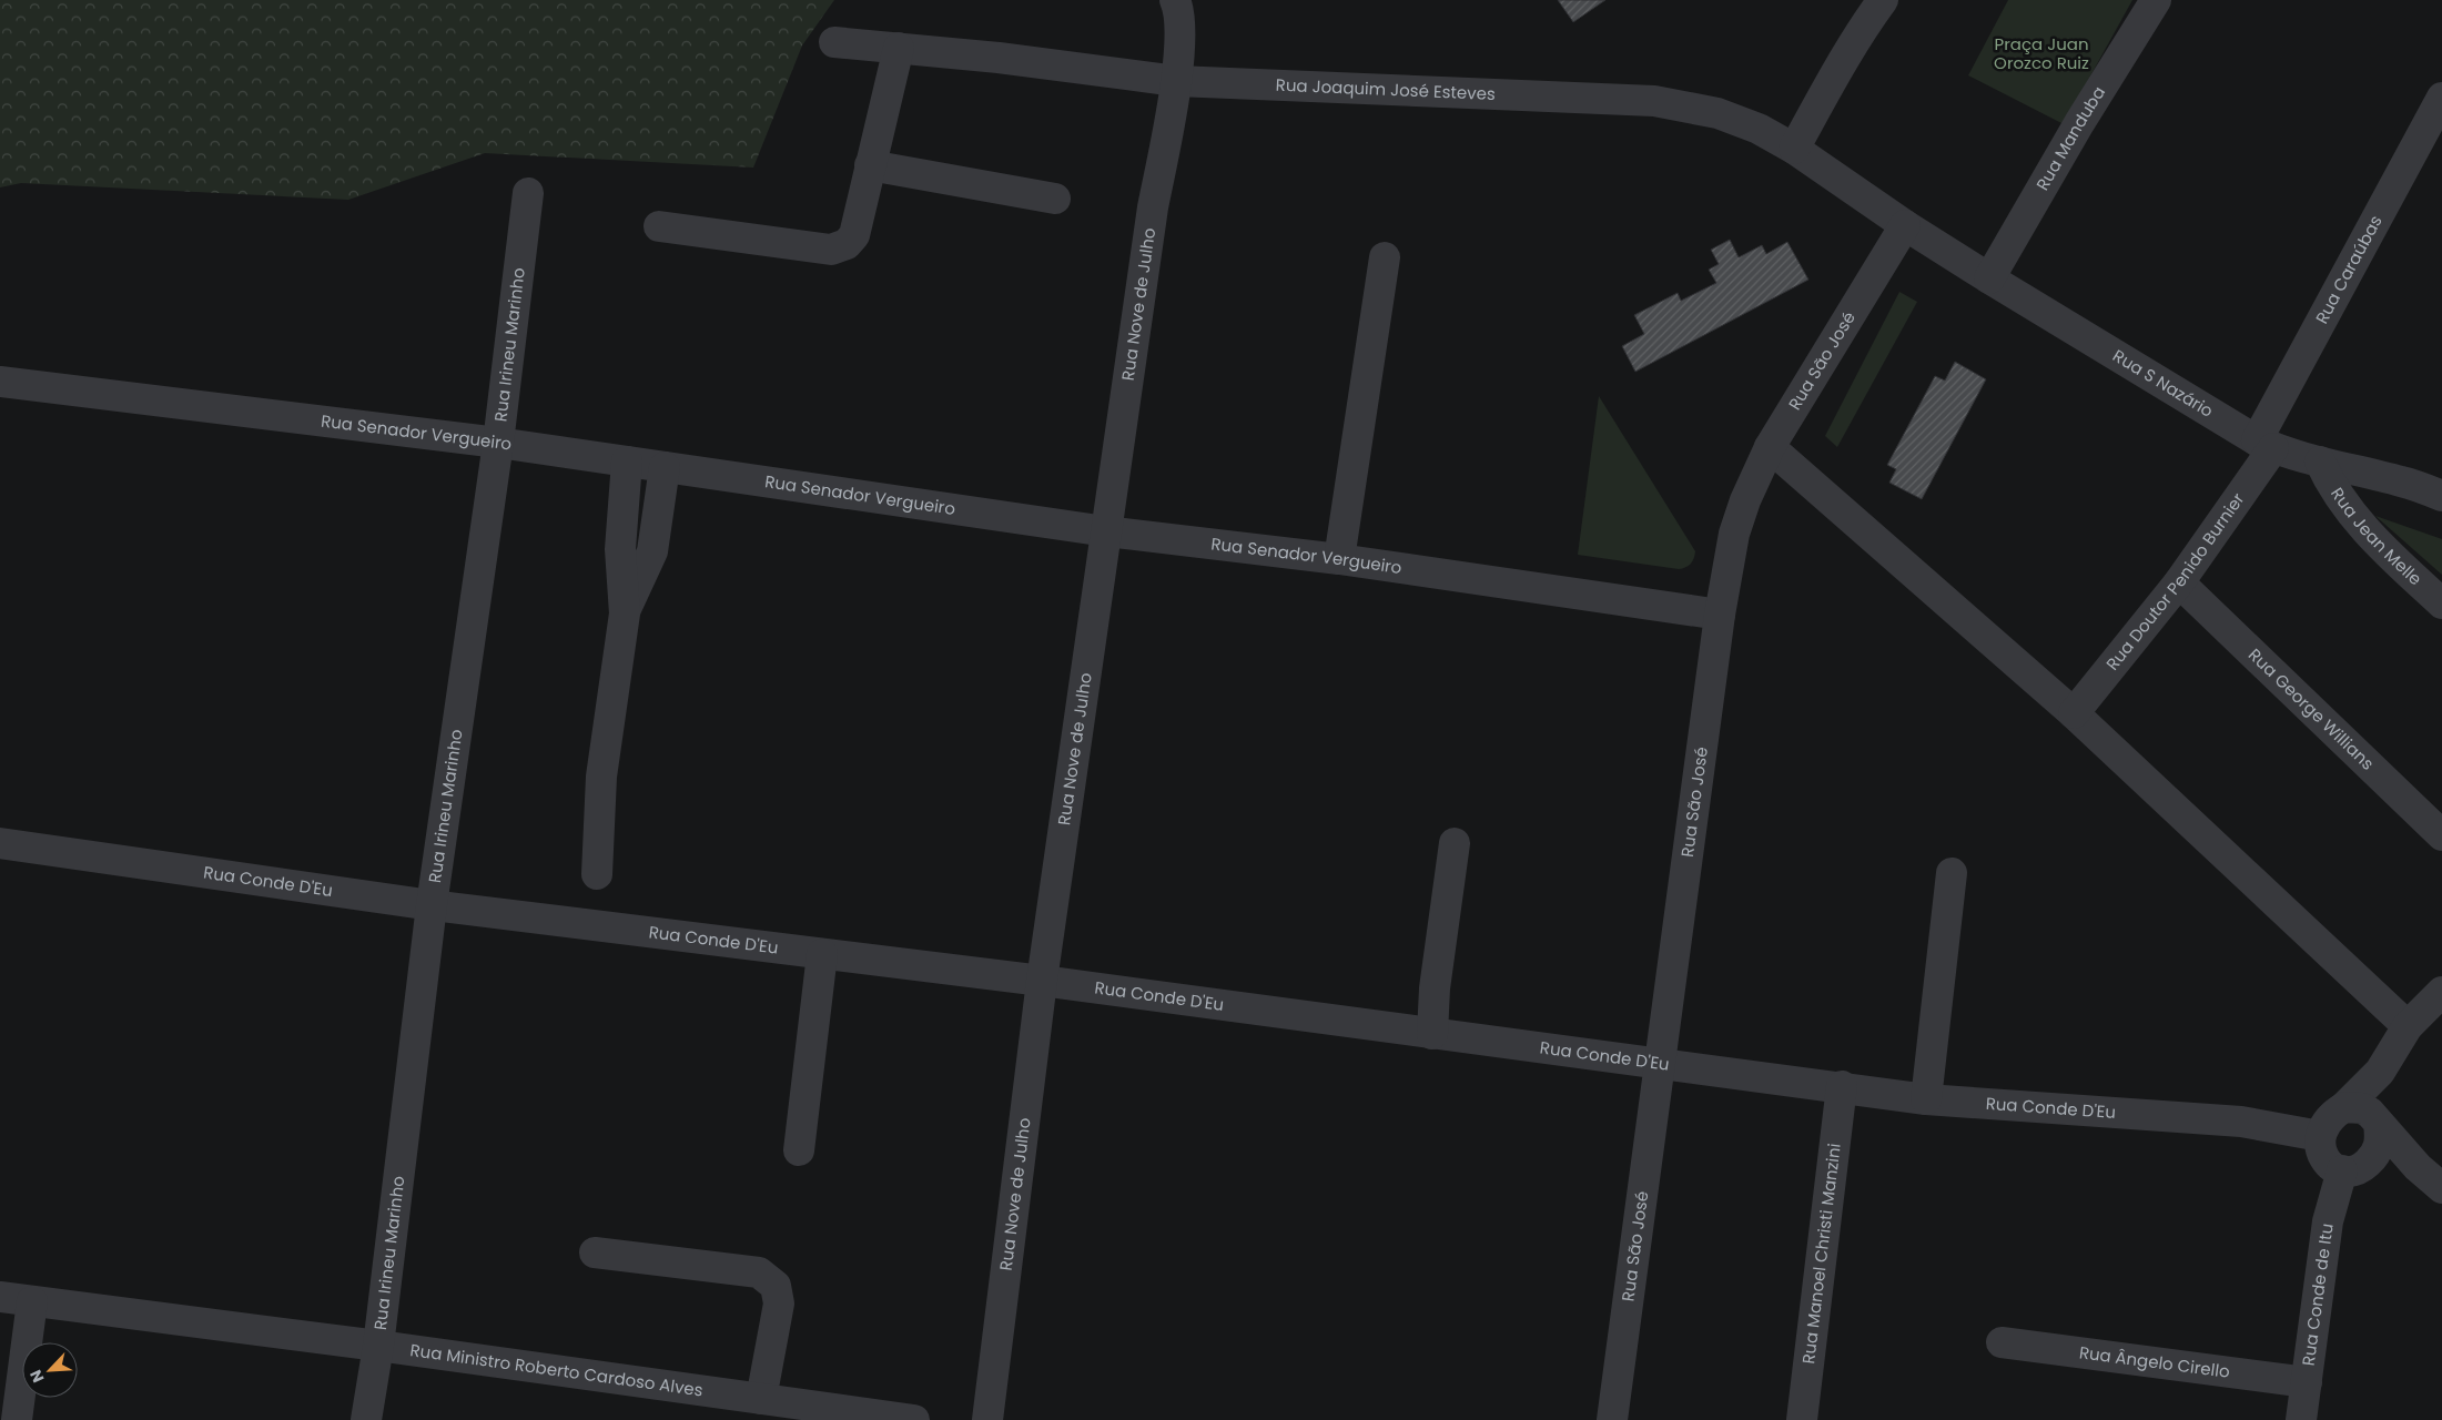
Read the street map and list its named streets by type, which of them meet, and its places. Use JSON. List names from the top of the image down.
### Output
{
  "streets": {
    "street": [
      "Rua Joaquim José Esteves",
      "Rua Manduba",
      "Rua Caraúbas",
      "Rua Nove de Julho",
      "Rua Irineu Marinho",
      "Rua São José",
      "Rua S Nazário",
      "Rua Senador Vergueiro",
      "Rua Jean Melle",
      "Rua Doutor Penido Burnier",
      "Rua George Willians",
      "Rua Conde D'Eu",
      "Rua Manoel Christi Manzini",
      "Rua Conde de Itu",
      "Rua Ângelo Cirello",
      "Rua Ministro Roberto Cardoso Alves"
    ]
  },
  "crossings": [
    ["Rua Joaquim José Esteves", "Rua Nove de Julho"],
    ["Rua Joaquim José Esteves", "Rua São José"],
    ["Rua Joaquim José Esteves", "Rua S Nazário"],
    ["Rua Manduba", "Rua S Nazário"],
    ["Rua Caraúbas", "Rua S Nazário"],
    ["Rua Caraúbas", "Rua Doutor Penido Burnier"],
    ["Rua Nove de Julho", "Rua Senador Vergueiro"],
    ["Rua Nove de Julho", "Rua Conde D'Eu"],
    ["Rua Irineu Marinho", "Rua Senador Vergueiro"],
    ["Rua Irineu Marinho", "Rua Conde D'Eu"],
    ["Rua Irineu Marinho", "Rua Ministro Roberto Cardoso Alves"],
    ["Rua São José", "Rua S Nazário"],
    ["Rua São José", "Rua Senador Vergueiro"],
    ["Rua São José", "Rua Conde D'Eu"],
    ["Rua S Nazário", "Rua Jean Melle"],
    ["Rua S Nazário", "Rua Doutor Penido Burnier"],
    ["Rua Doutor Penido Burnier", "Rua George Willians"],
    ["Rua Conde D'Eu", "Rua Manoel Christi Manzini"],
    ["Rua Conde D'Eu", "Rua Conde de Itu"],
    ["Rua Conde de Itu", "Rua Ângelo Cirello"]
  ],
  "parks": ["Praça Juan Orozco Ruiz"],
  "north": "bottom left"
}
